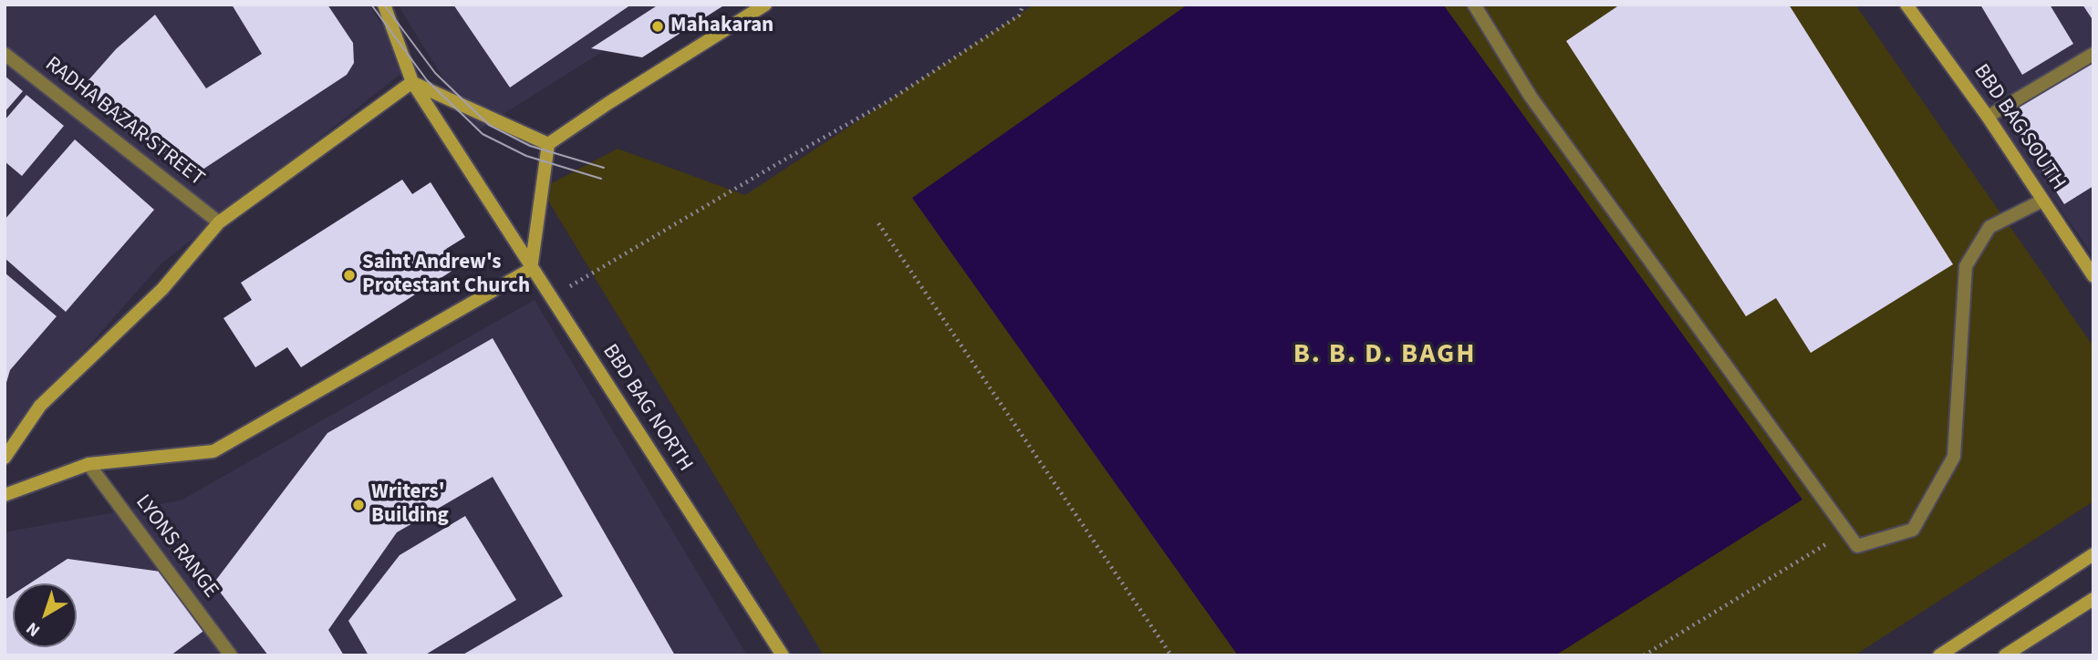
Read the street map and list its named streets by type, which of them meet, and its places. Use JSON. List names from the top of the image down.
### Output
{
  "streets": {
    "main road": ["BBD BAG SOUTH", "BBD BAG NORTH"],
    "street": ["RADHA BAZAR STREET", "LYONS RANGE"]
  },
  "districts": ["B. B. D. BAGH"],
  "places": ["Mahakaran", "Saint Andrew's Protestant Church", "Writers' Building"],
  "north": "bottom left"
}
